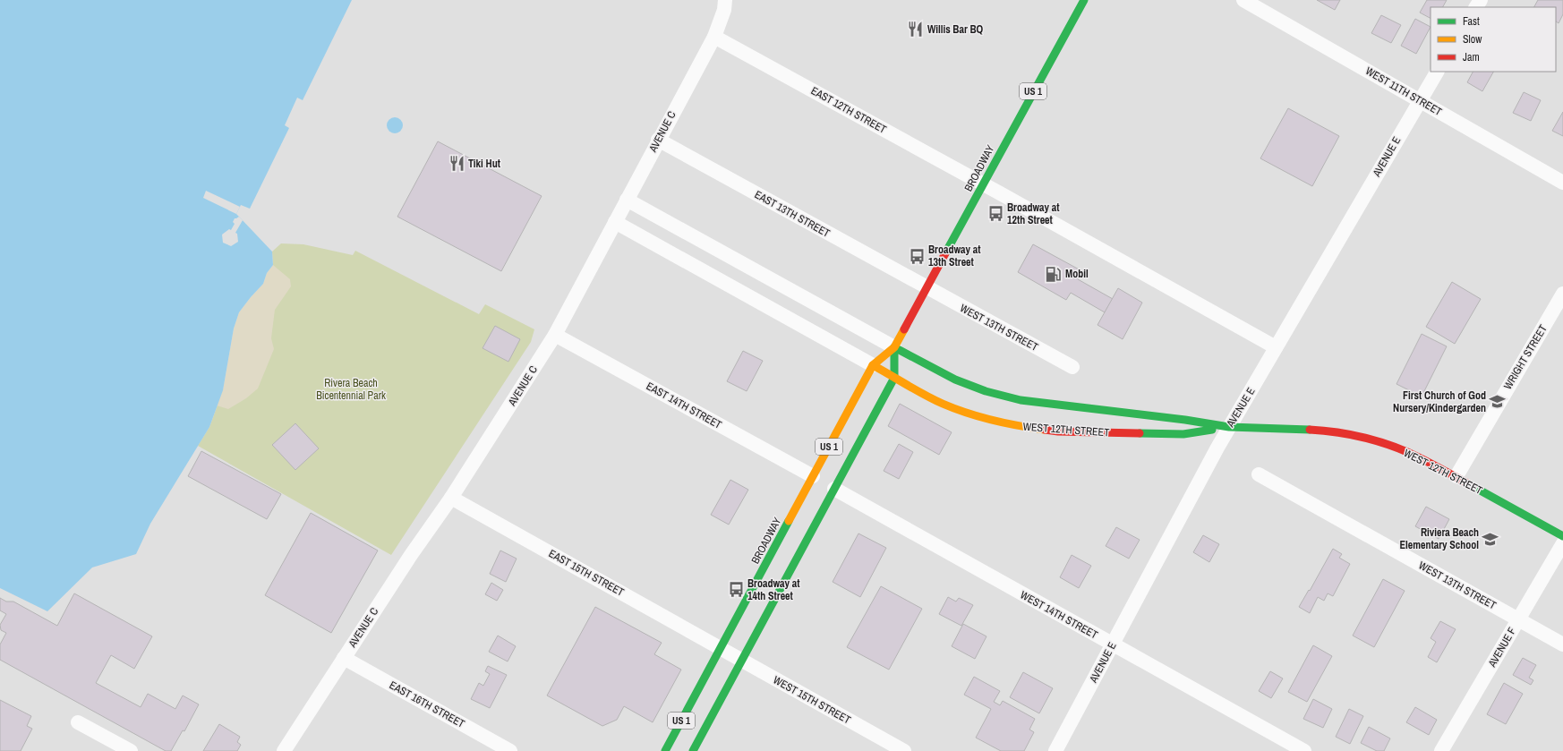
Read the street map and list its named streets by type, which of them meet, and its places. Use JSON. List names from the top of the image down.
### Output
{
  "streets": {
    "main road": ["US 1", "BROADWAY", "WEST 12TH STREET"],
    "street": [
      "WEST 11TH STREET",
      "EAST 12TH STREET",
      "AVENUE C",
      "AVENUE E",
      "EAST 13TH STREET",
      "WEST 13TH STREET",
      "WRIGHT STREET",
      "EAST 14TH STREET",
      "EAST 15TH STREET",
      "WEST 14TH STREET",
      "AVENUE F",
      "WEST 15TH STREET",
      "EAST 16TH STREET"
    ]
  },
  "crossings": [
    ["WEST 11TH STREET", "AVENUE E"],
    ["EAST 12TH STREET", "AVENUE C"],
    ["EAST 12TH STREET", "BROADWAY"],
    ["AVENUE C", "EAST 13TH STREET"],
    ["AVENUE C", "EAST 14TH STREET"],
    ["AVENUE C", "EAST 15TH STREET"],
    ["AVENUE C", "EAST 16TH STREET"],
    ["AVENUE E", "WEST 12TH STREET"],
    ["AVENUE E", "WEST 14TH STREET"],
    ["BROADWAY", "EAST 13TH STREET"],
    ["BROADWAY", "WEST 13TH STREET"],
    ["BROADWAY", "EAST 14TH STREET"],
    ["BROADWAY", "WEST 12TH STREET"],
    ["BROADWAY", "EAST 15TH STREET"],
    ["BROADWAY", "WEST 14TH STREET"],
    ["BROADWAY", "WEST 15TH STREET"],
    ["EAST 13TH STREET", "WEST 13TH STREET"],
    ["WEST 13TH STREET", "AVENUE F"],
    ["WRIGHT STREET", "WEST 12TH STREET"],
    ["EAST 15TH STREET", "WEST 15TH STREET"]
  ],
  "parks": ["Rivera Beach Bicentennial Park"],
  "places": {
    "restaurant": ["Willis Bar BQ", "Tiki Hut"],
    "bus stop": ["Broadway at 12th Street", "Broadway at 13th Street", "Broadway at 14th Street"],
    "fuel station": ["Mobil"],
    "school or university": ["First Church of God Nursery/Kindergarden", "Riviera Beach Elementary School"]
  },
  "legend": ["Fast", "Slow", "Jam"]
}
